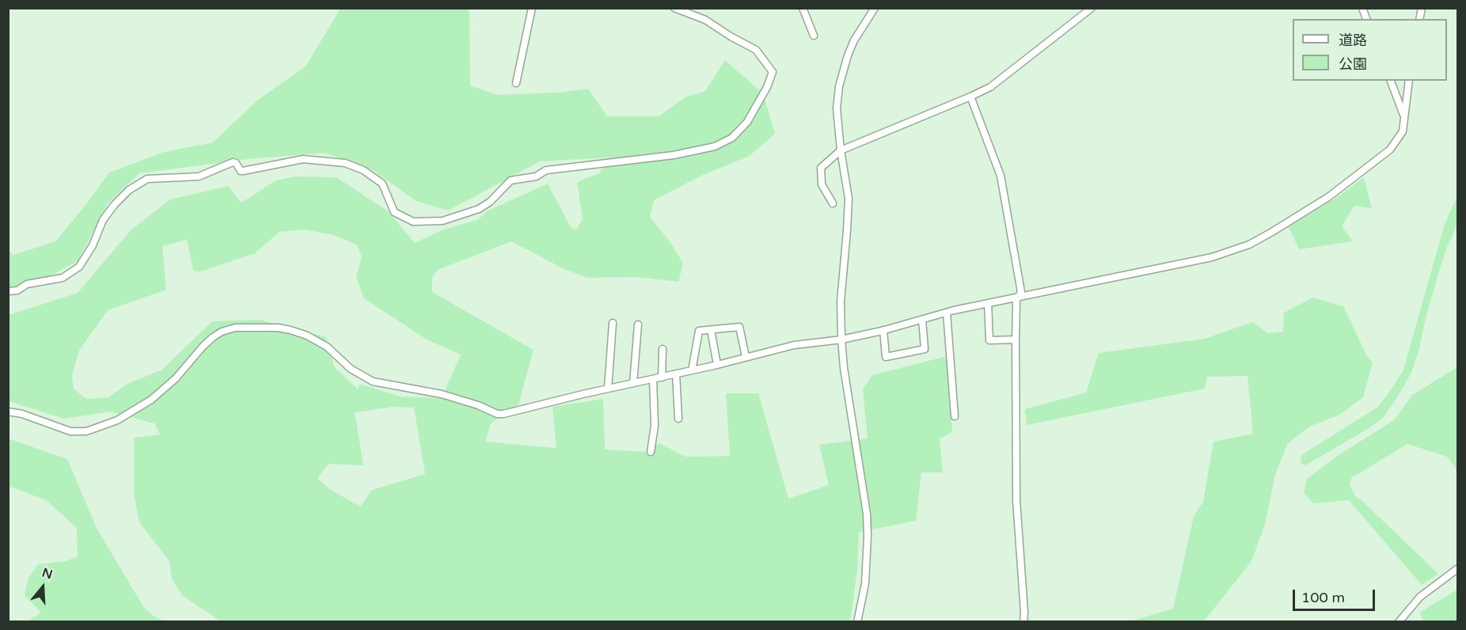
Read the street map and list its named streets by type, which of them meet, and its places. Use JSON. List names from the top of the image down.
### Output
{
  "legend": ["道路", "公園"],
  "scale_bar": "100 m",
  "north": "top"
}
